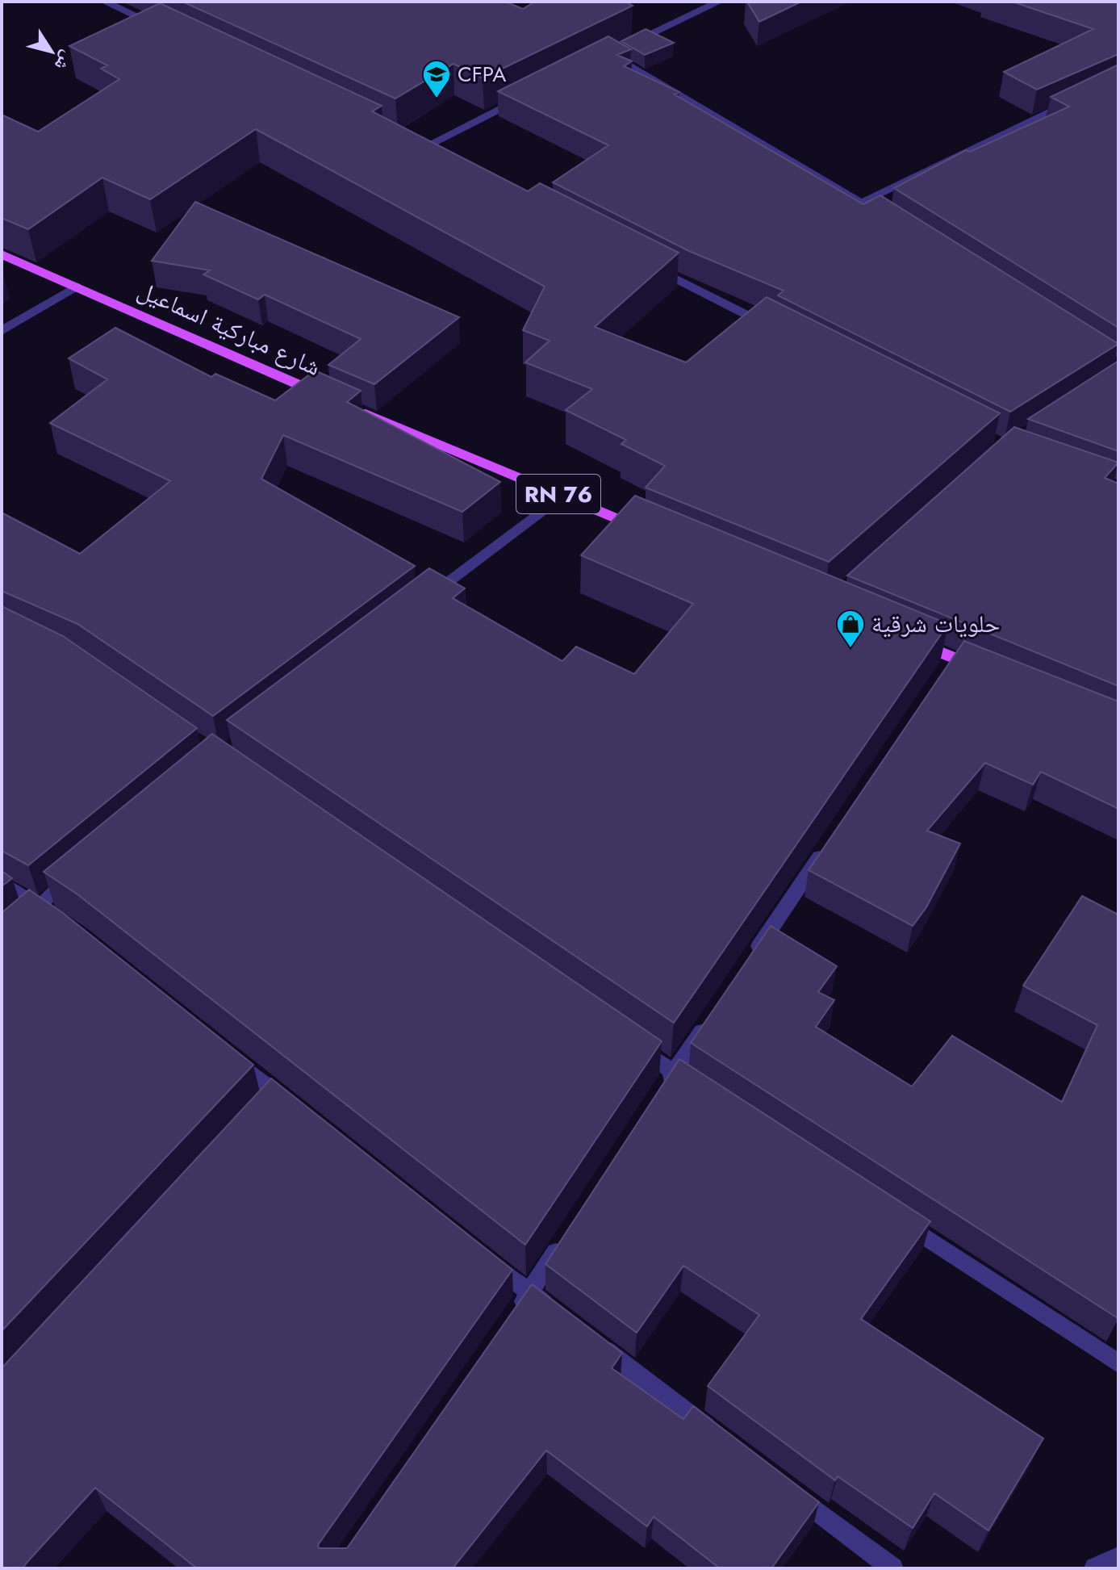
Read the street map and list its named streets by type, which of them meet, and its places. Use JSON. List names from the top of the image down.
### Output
{
  "streets": {
    "main road": ["شارع مباركية اسماعيل", "RN 76"]
  },
  "places": {
    "school or university": ["CFPA"],
    "shop": ["حلويات شرقية"]
  },
  "north": "bottom right"
}
